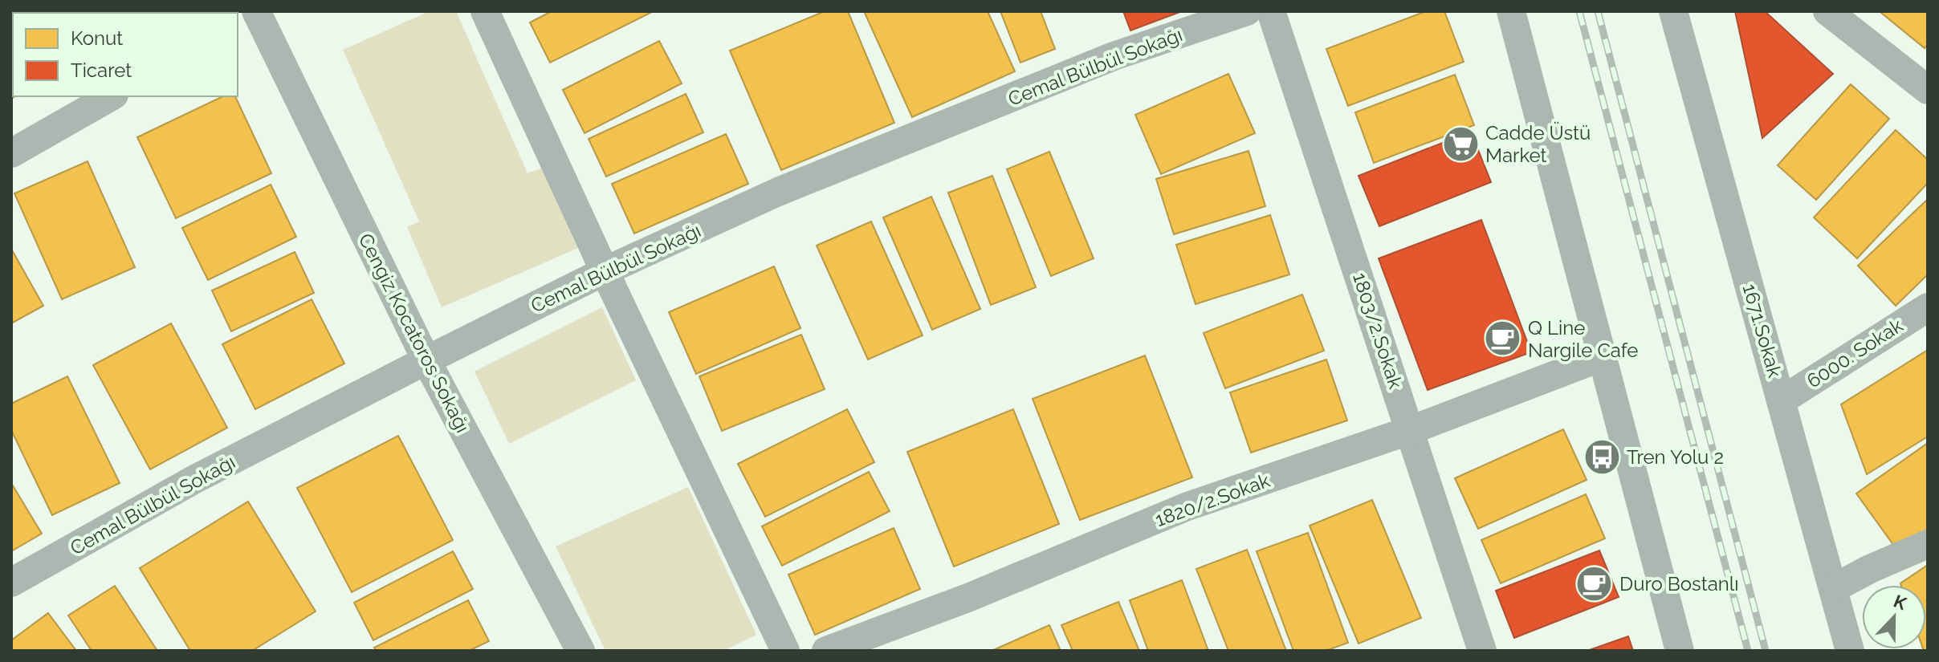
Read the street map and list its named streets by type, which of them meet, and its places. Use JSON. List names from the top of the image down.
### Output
{
  "streets": {
    "street": [
      "Cemal Bülbül Sokağı",
      "1803/2.Sokak",
      "1671.Sokak",
      "Cengiz Kocatoros Sokağı",
      "6000. Sokak",
      "1820/2.Sokak"
    ]
  },
  "crossings": [
    ["Cemal Bülbül Sokağı", "Cengiz Kocatoros Sokağı"],
    ["1803/2.Sokak", "1820/2.Sokak"],
    ["1671.Sokak", "6000. Sokak"]
  ],
  "places": {
    "supermarket": ["Cadde Üstü Market"],
    "cafe": ["Q Line Nargile Cafe", "Duro Bostanlı"],
    "bus stop": ["Tren Yolu 2"]
  },
  "legend": ["Konut", "Ticaret"],
  "north": "top"
}
